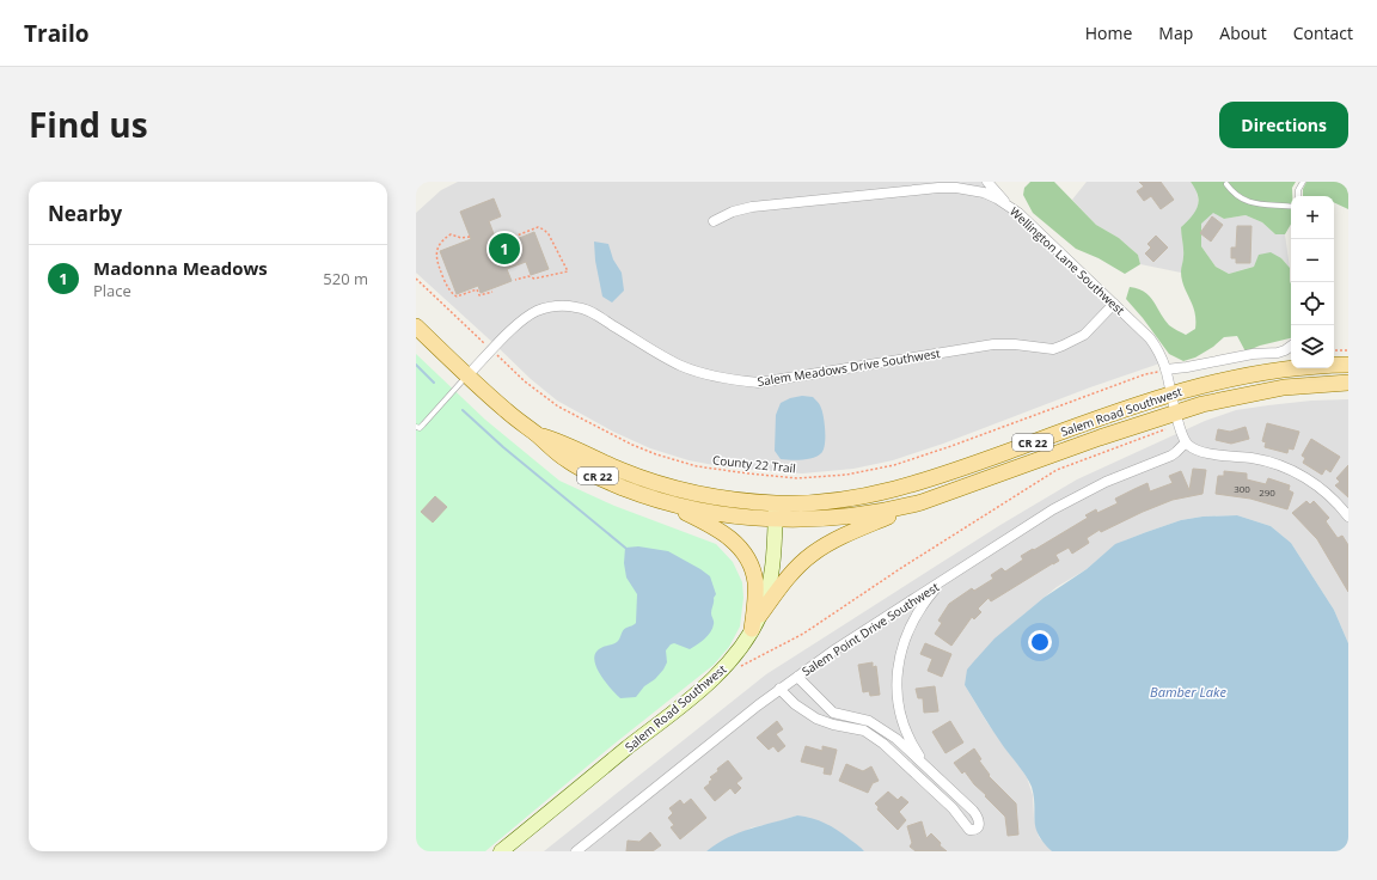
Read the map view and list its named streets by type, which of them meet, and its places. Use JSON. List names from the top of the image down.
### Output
{
  "streets": {
    "main road": ["Salem Road Southwest", "CR 22"],
    "street": ["Wellington Lane Southwest", "Salem Meadows Drive Southwest", "Salem Point Drive Southwest"],
    "path": ["County 22 Trail"]
  },
  "crossings": [
    ["Wellington Lane Southwest", "Salem Meadows Drive Southwest"],
    ["Wellington Lane Southwest", "Salem Road Southwest"],
    ["Wellington Lane Southwest", "County 22 Trail"],
    ["Salem Meadows Drive Southwest", "CR 22"],
    ["Salem Meadows Drive Southwest", "County 22 Trail"],
    ["Salem Road Southwest", "CR 22"]
  ],
  "water": ["Bamber Lake"],
  "house_numbers": ["300", "290"],
  "page": {
    "header": "Trailo",
    "nav": [
      "Home",
      "Map",
      "About",
      "Contact"
    ],
    "title": "Find us",
    "buttons": "Directions",
    "heading": "Nearby",
    "map_buttons": ["+", "−"],
    "pins": "1",
    "list": [
      {
        "mark": "1",
        "name": "Madonna Meadows",
        "note": "Place",
        "value": "520 m"
      }
    ]
  }
}
